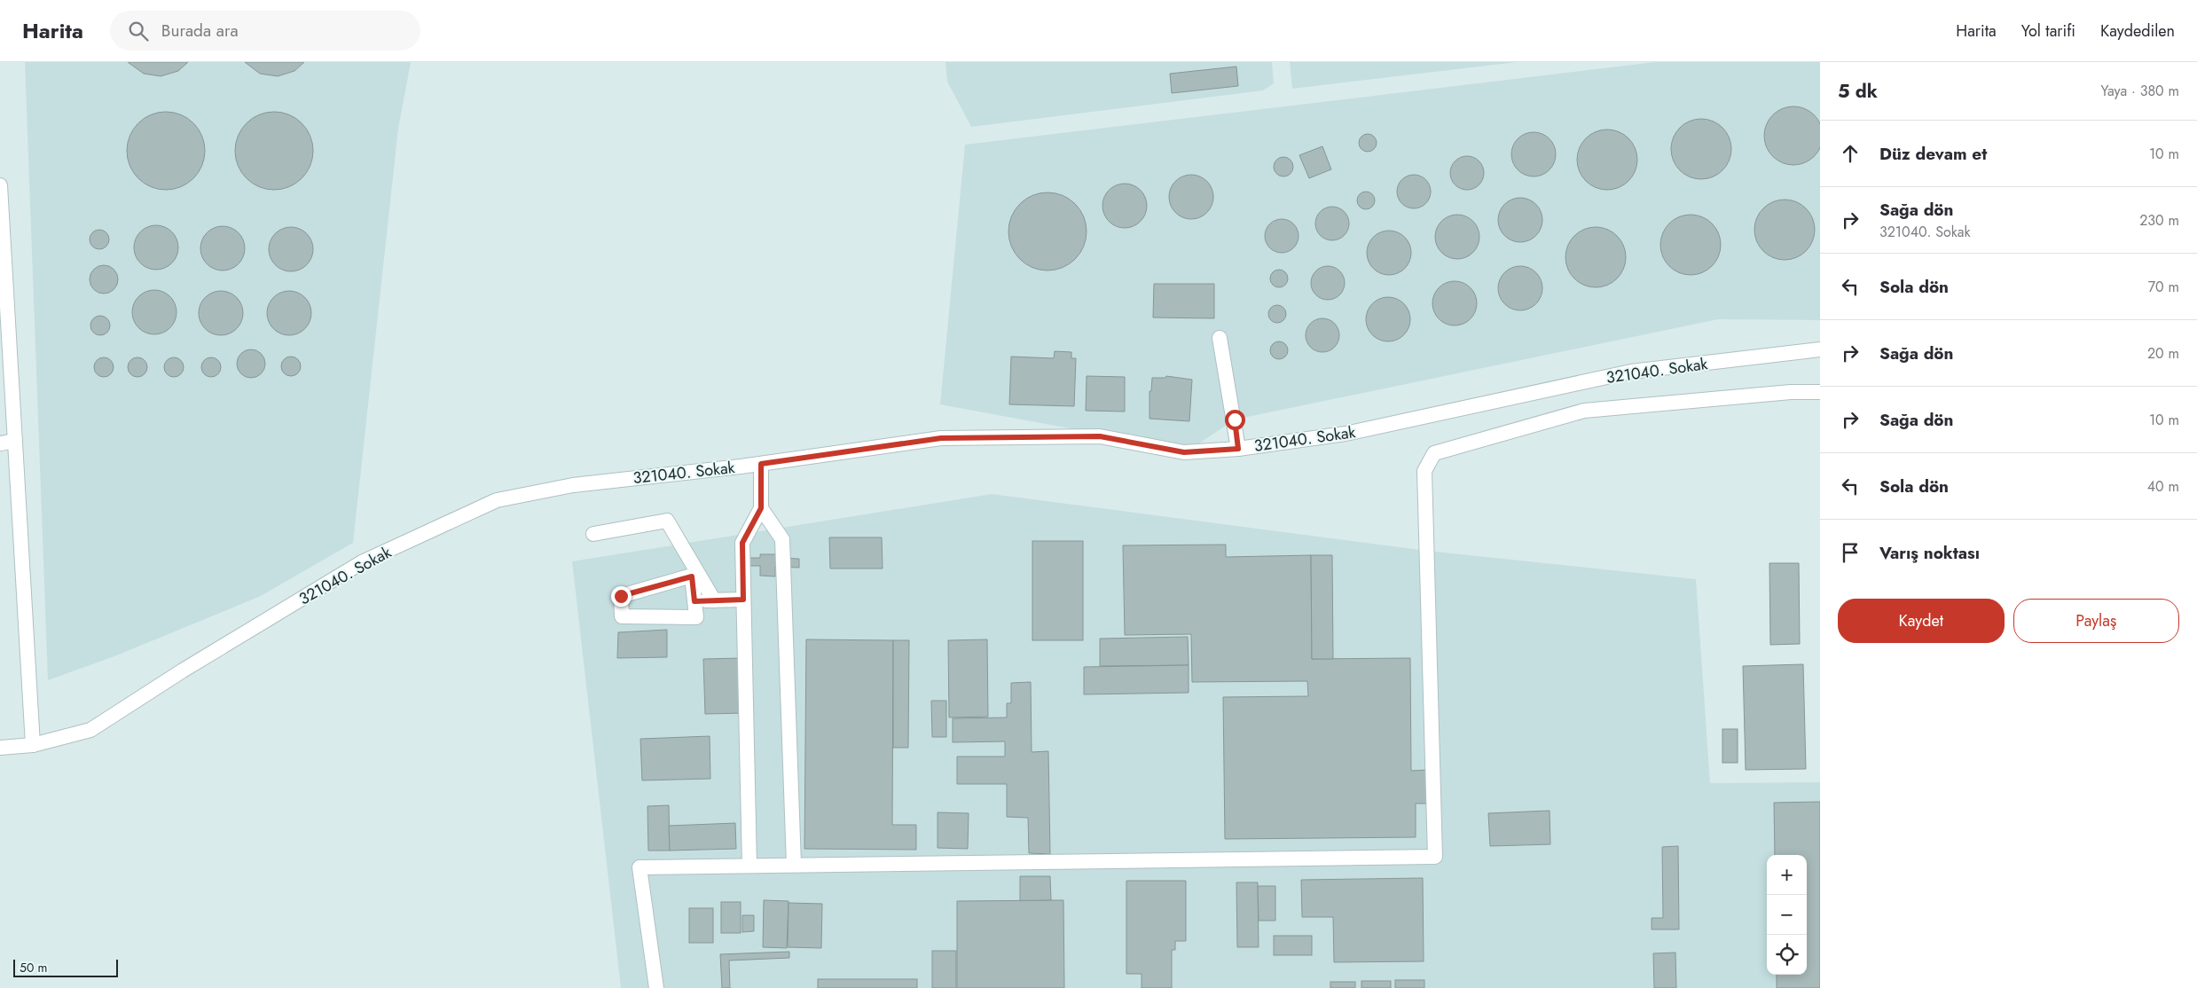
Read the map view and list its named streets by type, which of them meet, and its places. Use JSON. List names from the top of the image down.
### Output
{
  "streets": {
    "street": ["321040. Sokak"]
  },
  "scale_bar": "50 m",
  "page": {
    "header": "Harita",
    "search": "Burada ara",
    "nav": ["Harita", "Yol tarifi", "Kaydedilen"],
    "heading": ["5 dk", "Yaya · 380 m"],
    "list": [
      ["Düz devam et", "10 m"],
      ["Sağa dön", "321040. Sokak", "230 m"],
      ["Sola dön", "70 m"],
      ["Sağa dön", "20 m"],
      ["Sağa dön", "10 m"],
      ["Sola dön", "40 m"],
      "Varış noktası"
    ],
    "buttons": ["Kaydet", "Paylaş"],
    "map_buttons": ["+", "−"],
    "scale": "50 m"
  }
}
